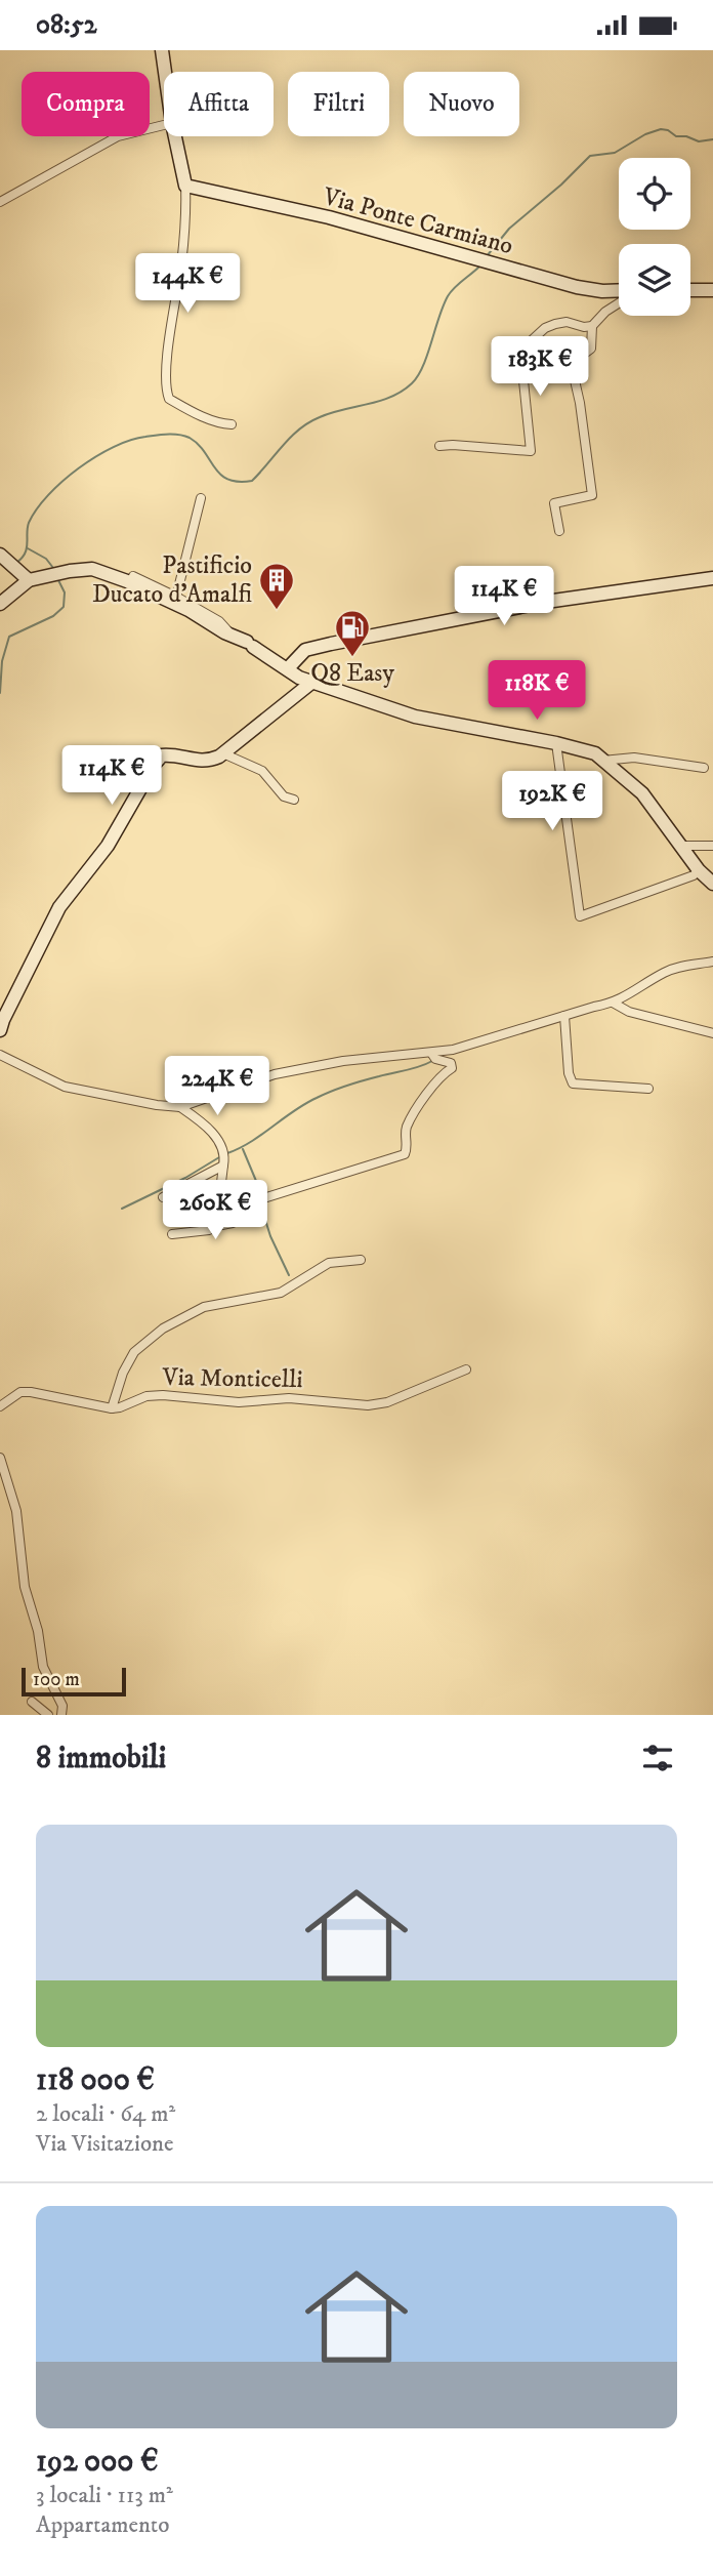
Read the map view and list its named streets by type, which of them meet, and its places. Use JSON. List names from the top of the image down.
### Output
{
  "streets": {
    "street": ["Via Ponte Carmiano", "Via Monticelli"]
  },
  "places": {
    "building": ["Pastificio Ducato d'Amalfi"],
    "fuel station": ["Q8 Easy"]
  },
  "scale_bar": "100 m",
  "page": {
    "status": "08:52",
    "chip": [
      "Compra",
      "Affitta",
      "Filtri",
      "Nuovo"
    ],
    "price": [
      "144K €",
      "183K €",
      "114K €",
      "118K €",
      "114K €",
      "192K €",
      "224K €",
      "260K €"
    ],
    "scale": "100 m",
    "heading": "8 immobili",
    "list": [
      {
        "name": "118 000 €",
        "note": "2 locali · 64 m² · Via Visitazione"
      },
      {
        "name": "192 000 €",
        "note": "3 locali · 113 m² · Appartamento"
      }
    ]
  }
}
